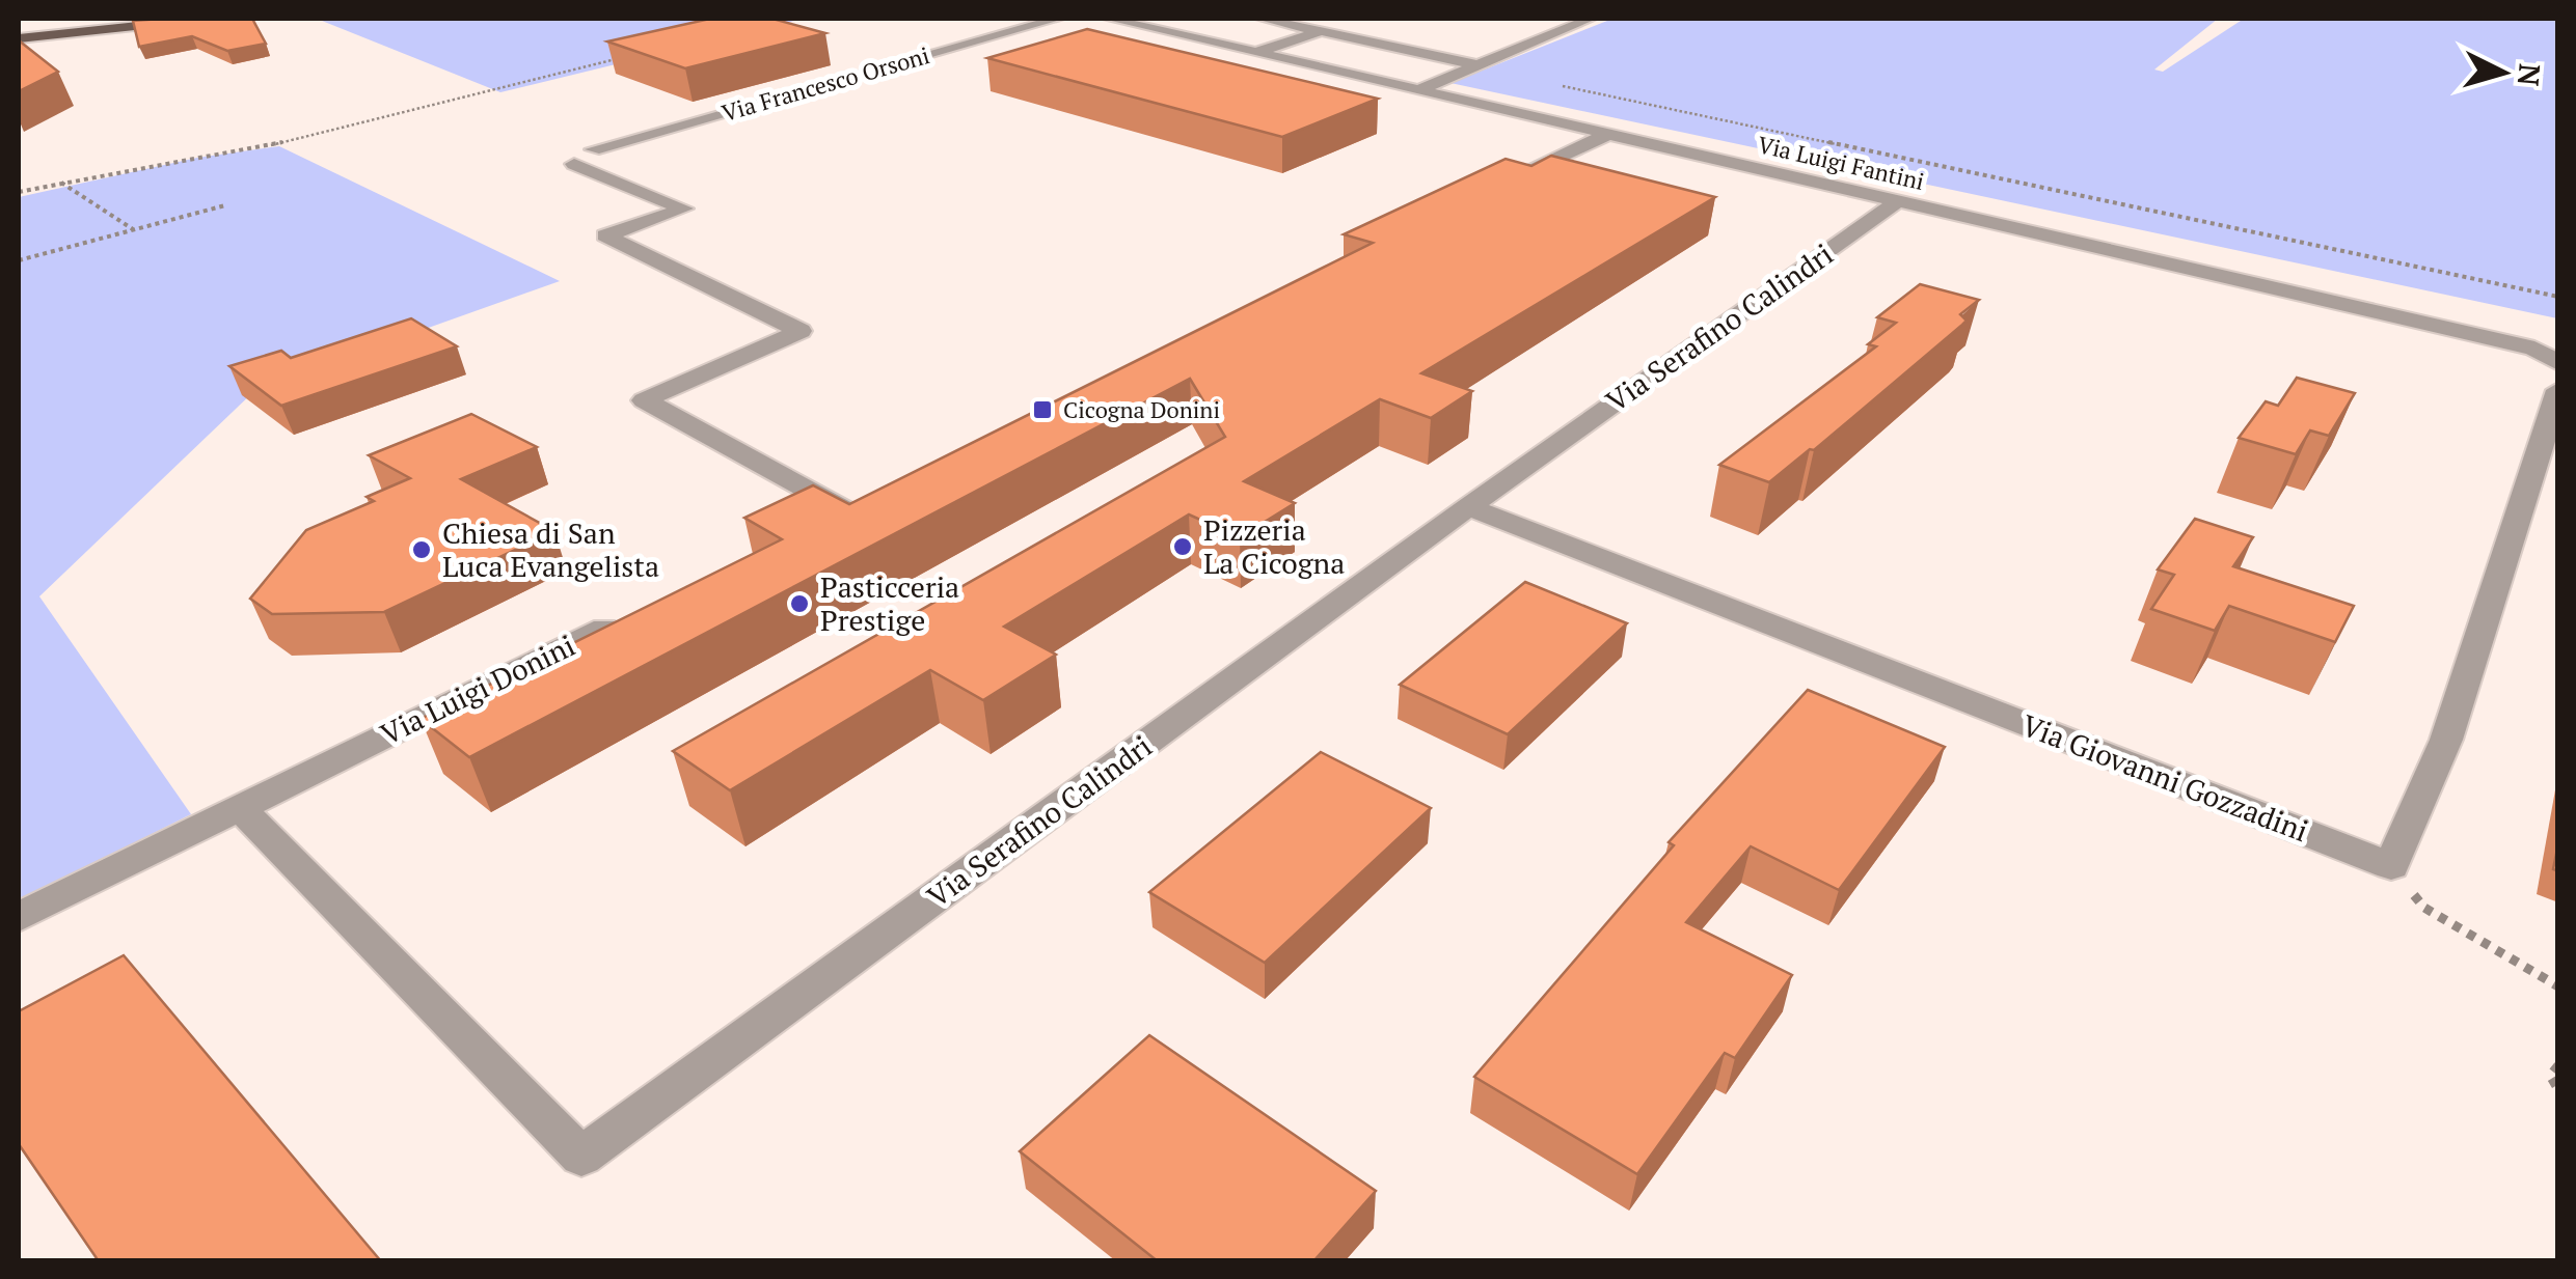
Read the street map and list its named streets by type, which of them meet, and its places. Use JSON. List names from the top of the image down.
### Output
{
  "streets": {
    "street": [
      "Via Francesco Orsoni",
      "Via Luigi Fantini",
      "Via Serafino Calindri",
      "Via Luigi Donini",
      "Via Giovanni Gozzadini"
    ]
  },
  "crossings": [
    ["Via Luigi Fantini", "Via Serafino Calindri"],
    ["Via Serafino Calindri", "Via Luigi Donini"],
    ["Via Serafino Calindri", "Via Giovanni Gozzadini"]
  ],
  "places": {
    "transit": ["Cicogna Donini"],
    "other": ["Pizzeria La Cicogna", "Chiesa di San Luca Evangelista", "Pasticceria Prestige"]
  },
  "north": "right"
}
